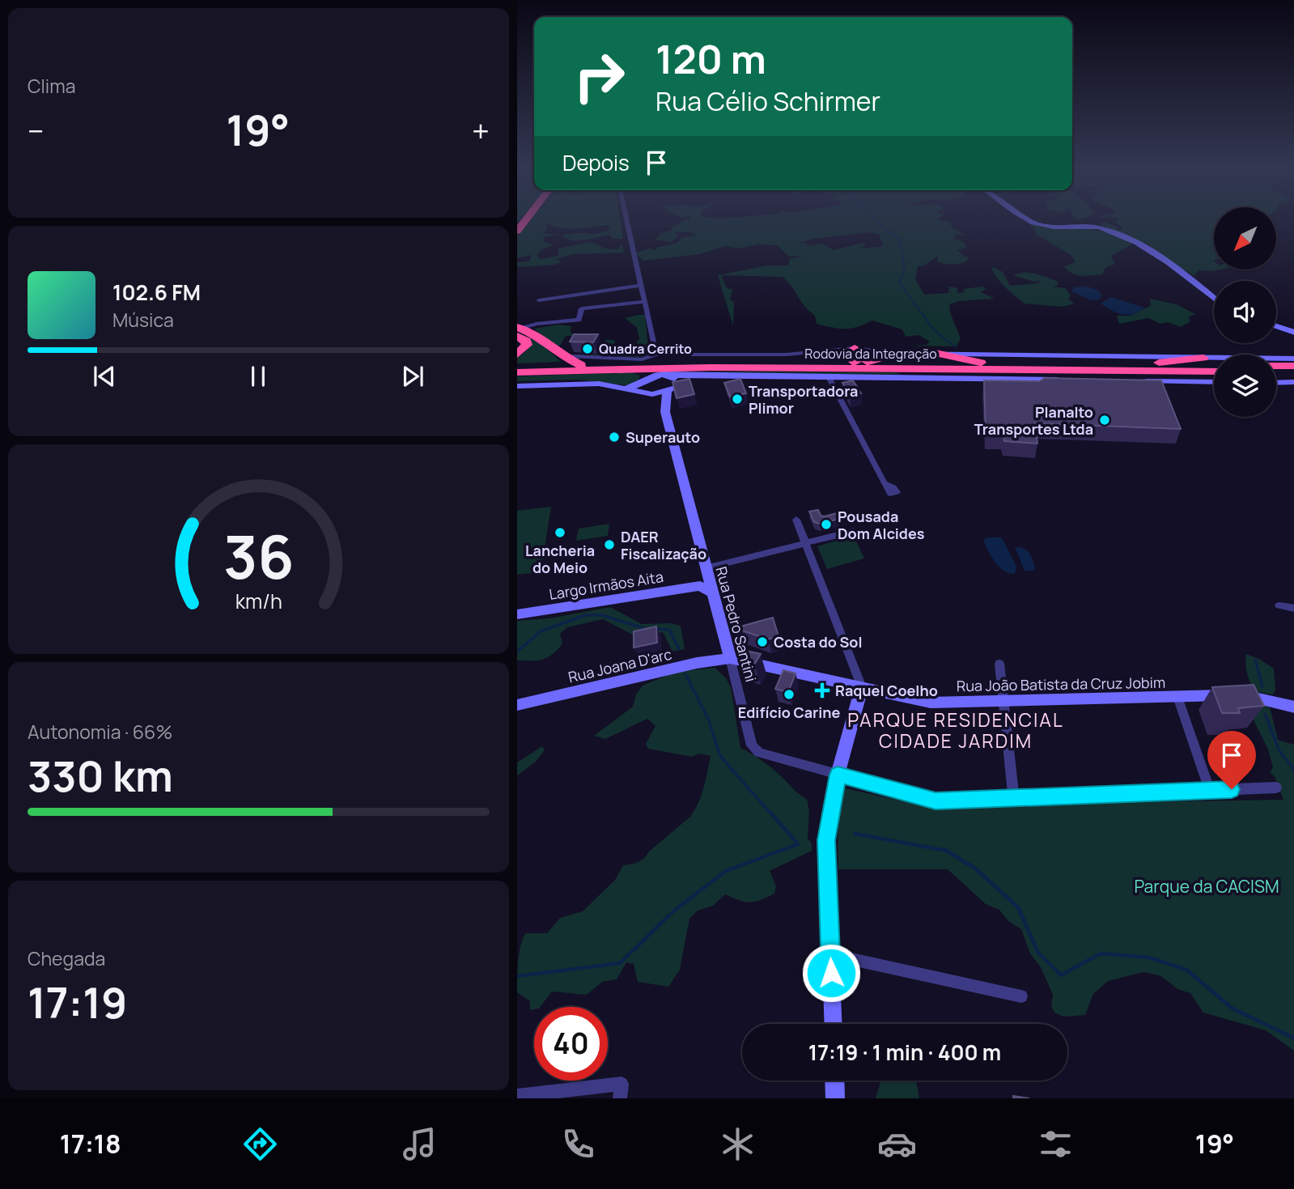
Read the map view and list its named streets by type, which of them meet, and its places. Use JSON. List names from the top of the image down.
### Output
{
  "streets": {
    "highway": ["Rodovia da Integração"],
    "street": [
      "Largo Irmãos Aita",
      "Rua Pedro Santini",
      "Rua Joana D'arc",
      "Rua João Batista da Cruz Jobim"
    ]
  },
  "crossings": [
    ["Largo Irmãos Aita", "Rua Pedro Santini"],
    ["Rua Pedro Santini", "Rua Joana D'arc"],
    ["Rua Pedro Santini", "Rua João Batista da Cruz Jobim"],
    ["Rua Joana D'arc", "Rua João Batista da Cruz Jobim"]
  ],
  "districts": ["PARQUE RESIDENCIAL CIDADE JARDIM"],
  "parks": ["Parque da CACISM"],
  "places": {
    "other": [
      "Quadra Cerrito",
      "Transportadora Plimor",
      "Planalto Transportes Ltda",
      "Superauto",
      "Pousada Dom Alcides",
      "Lancheria do Meio",
      "DAER Fiscalização",
      "Costa do Sol",
      "Edifício Carine"
    ],
    "health": ["Raquel Coelho"]
  },
  "north": "bottom left",
  "page": {
    "tile": [
      "Clima",
      ["Autonomia · 66%", "330 km"],
      ["Chegada", "17:19"]
    ],
    "turn": ["120 m", "Rua Célio Schirmer"],
    "heat": ["−", "19°", "+"],
    "then": "Depois",
    "song": ["102.6 FM", "Música"],
    "limit": "40",
    "trip": "17:19 · 1 min · 400 m",
    "tabs": ["17:18", "19°"],
    "gauge": ["36", "km/h"]
  }
}
